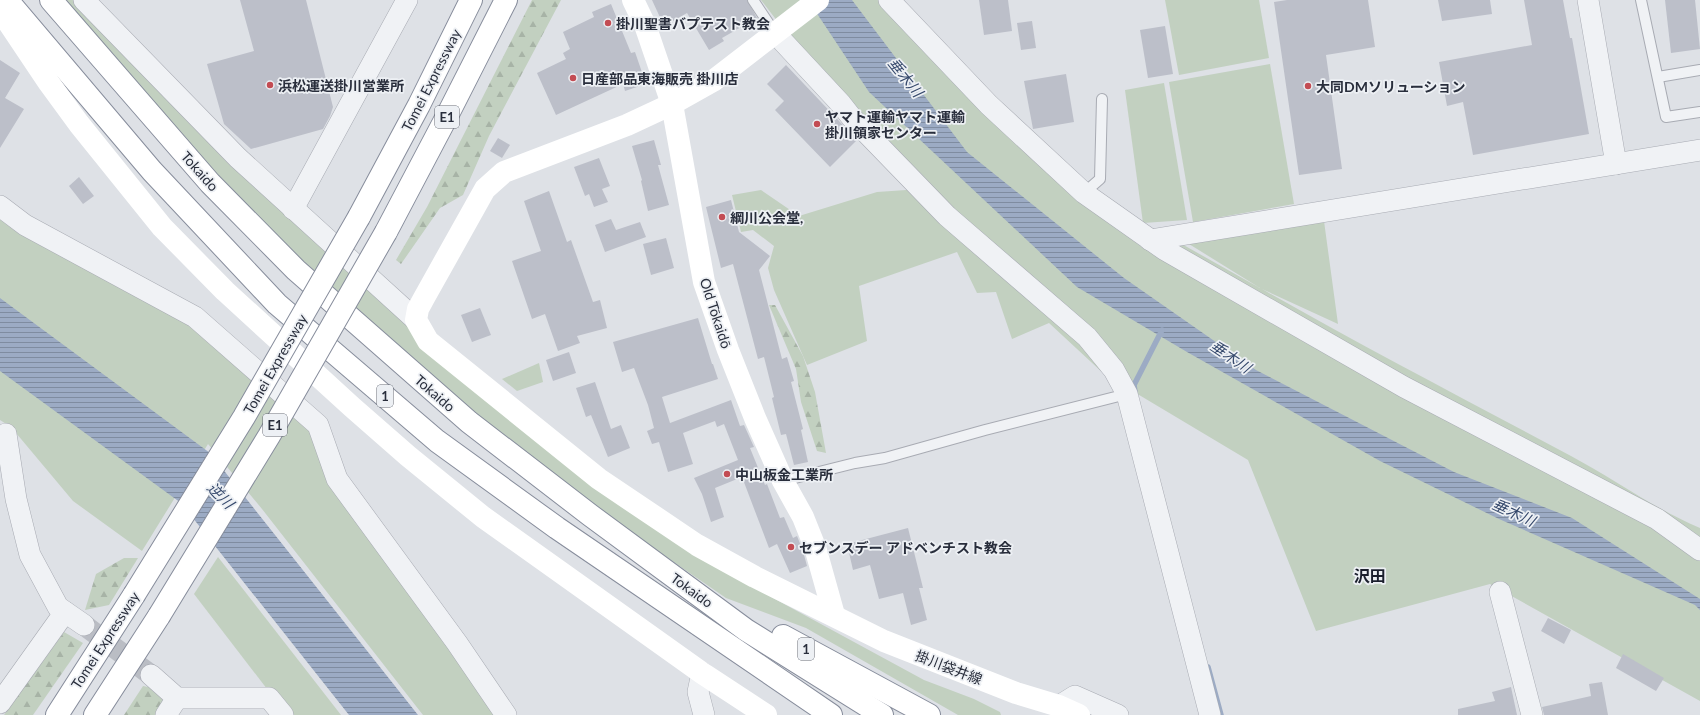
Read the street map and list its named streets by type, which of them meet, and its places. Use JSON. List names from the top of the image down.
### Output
{
  "streets": {
    "main road": [
      "Tomei Expressway",
      "E1",
      "Tokaido",
      "Old Tōkaidō",
      "1",
      "掛川袋井線"
    ]
  },
  "crossings": [
    ["Tokaido", "1"],
    ["Old Tōkaidō", "掛川袋井線"]
  ],
  "districts": ["沢田"],
  "water": ["垂木川", "逆川"],
  "places": [
    "掛川聖書バプテスト教会",
    "日産部品東海販売 掛川店",
    "浜松運送掛川営業所",
    "大同DMソリューション",
    "ヤマト運輸ヤマト運輸 掛川領家センター",
    "綱川公会堂,",
    "中山板金工業所",
    "セブンスデー アドベンチスト教会"
  ]
}
